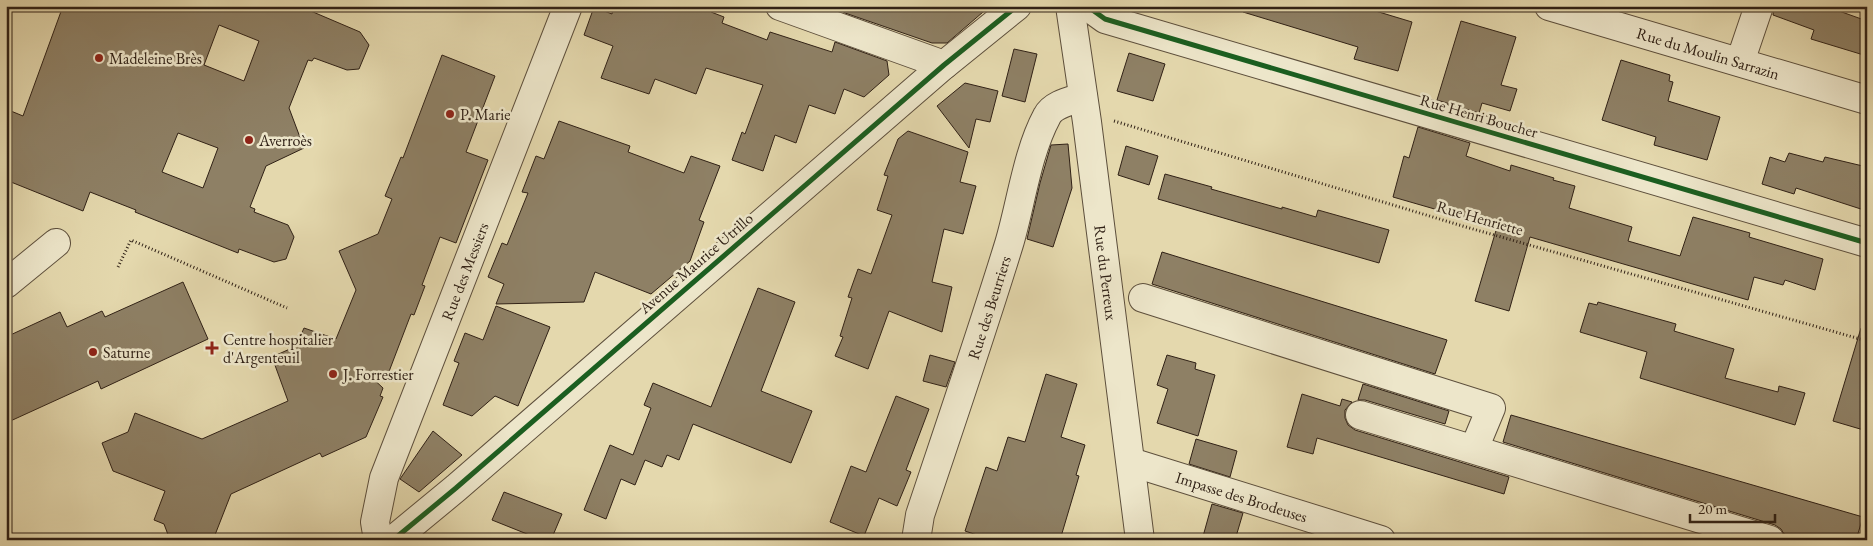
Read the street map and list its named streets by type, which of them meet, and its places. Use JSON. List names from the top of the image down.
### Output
{
  "streets": {
    "street": [
      "Rue du Moulin Sarrazin",
      "Rue Henri Boucher",
      "Avenue Maurice Utrillo",
      "Rue des Messiers",
      "Rue du Perreux",
      "Rue des Beurriers",
      "Impasse des Brodeuses"
    ],
    "path": ["Rue Henriette"]
  },
  "crossings": [
    ["Rue Henriette", "Rue du Perreux"],
    ["Rue Henriette", "Rue des Beurriers"],
    ["Rue du Perreux", "Rue des Beurriers"],
    ["Rue du Perreux", "Impasse des Brodeuses"]
  ],
  "places": {
    "other": [
      "Madeleine Brès",
      "P. Marie",
      "Averroès",
      "Saturne",
      "J. Forrestier"
    ],
    "health": ["Centre hospitalier d'Argenteuil"]
  },
  "scale_bar": "20 m"
}
